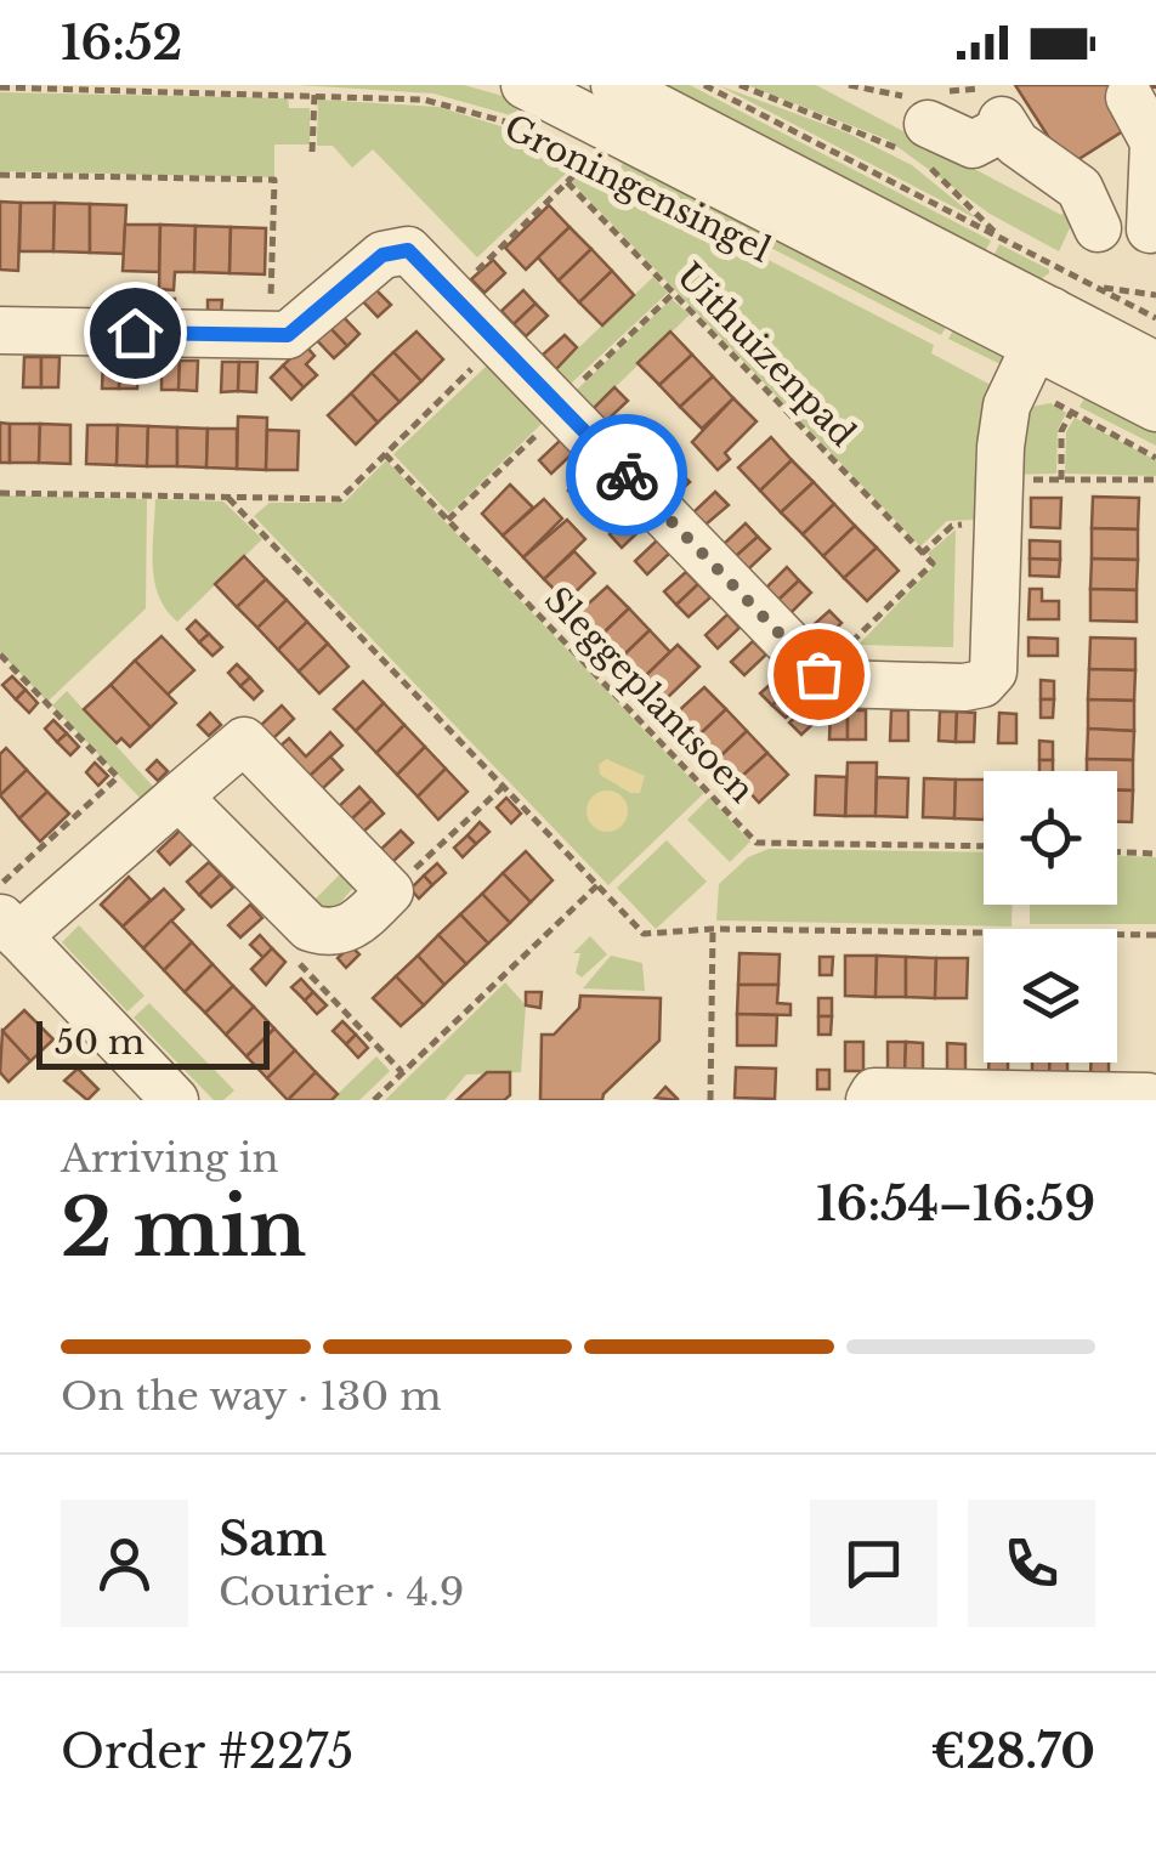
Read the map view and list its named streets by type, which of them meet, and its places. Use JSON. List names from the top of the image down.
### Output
{
  "streets": {
    "street": ["Groningensingel"],
    "path": ["Uithuizenpad", "Sleggeplantsoen"]
  },
  "scale_bar": "50 m",
  "page": {
    "status": "16:52",
    "scale": "50 m",
    "heading": ["2 min", "Arriving in", "16:54–16:59"],
    "panel": [
      "Sam",
      "Courier · 4.9",
      "Order #2275",
      "€28.70"
    ],
    "bar": "On the way · 130 m"
  }
}
